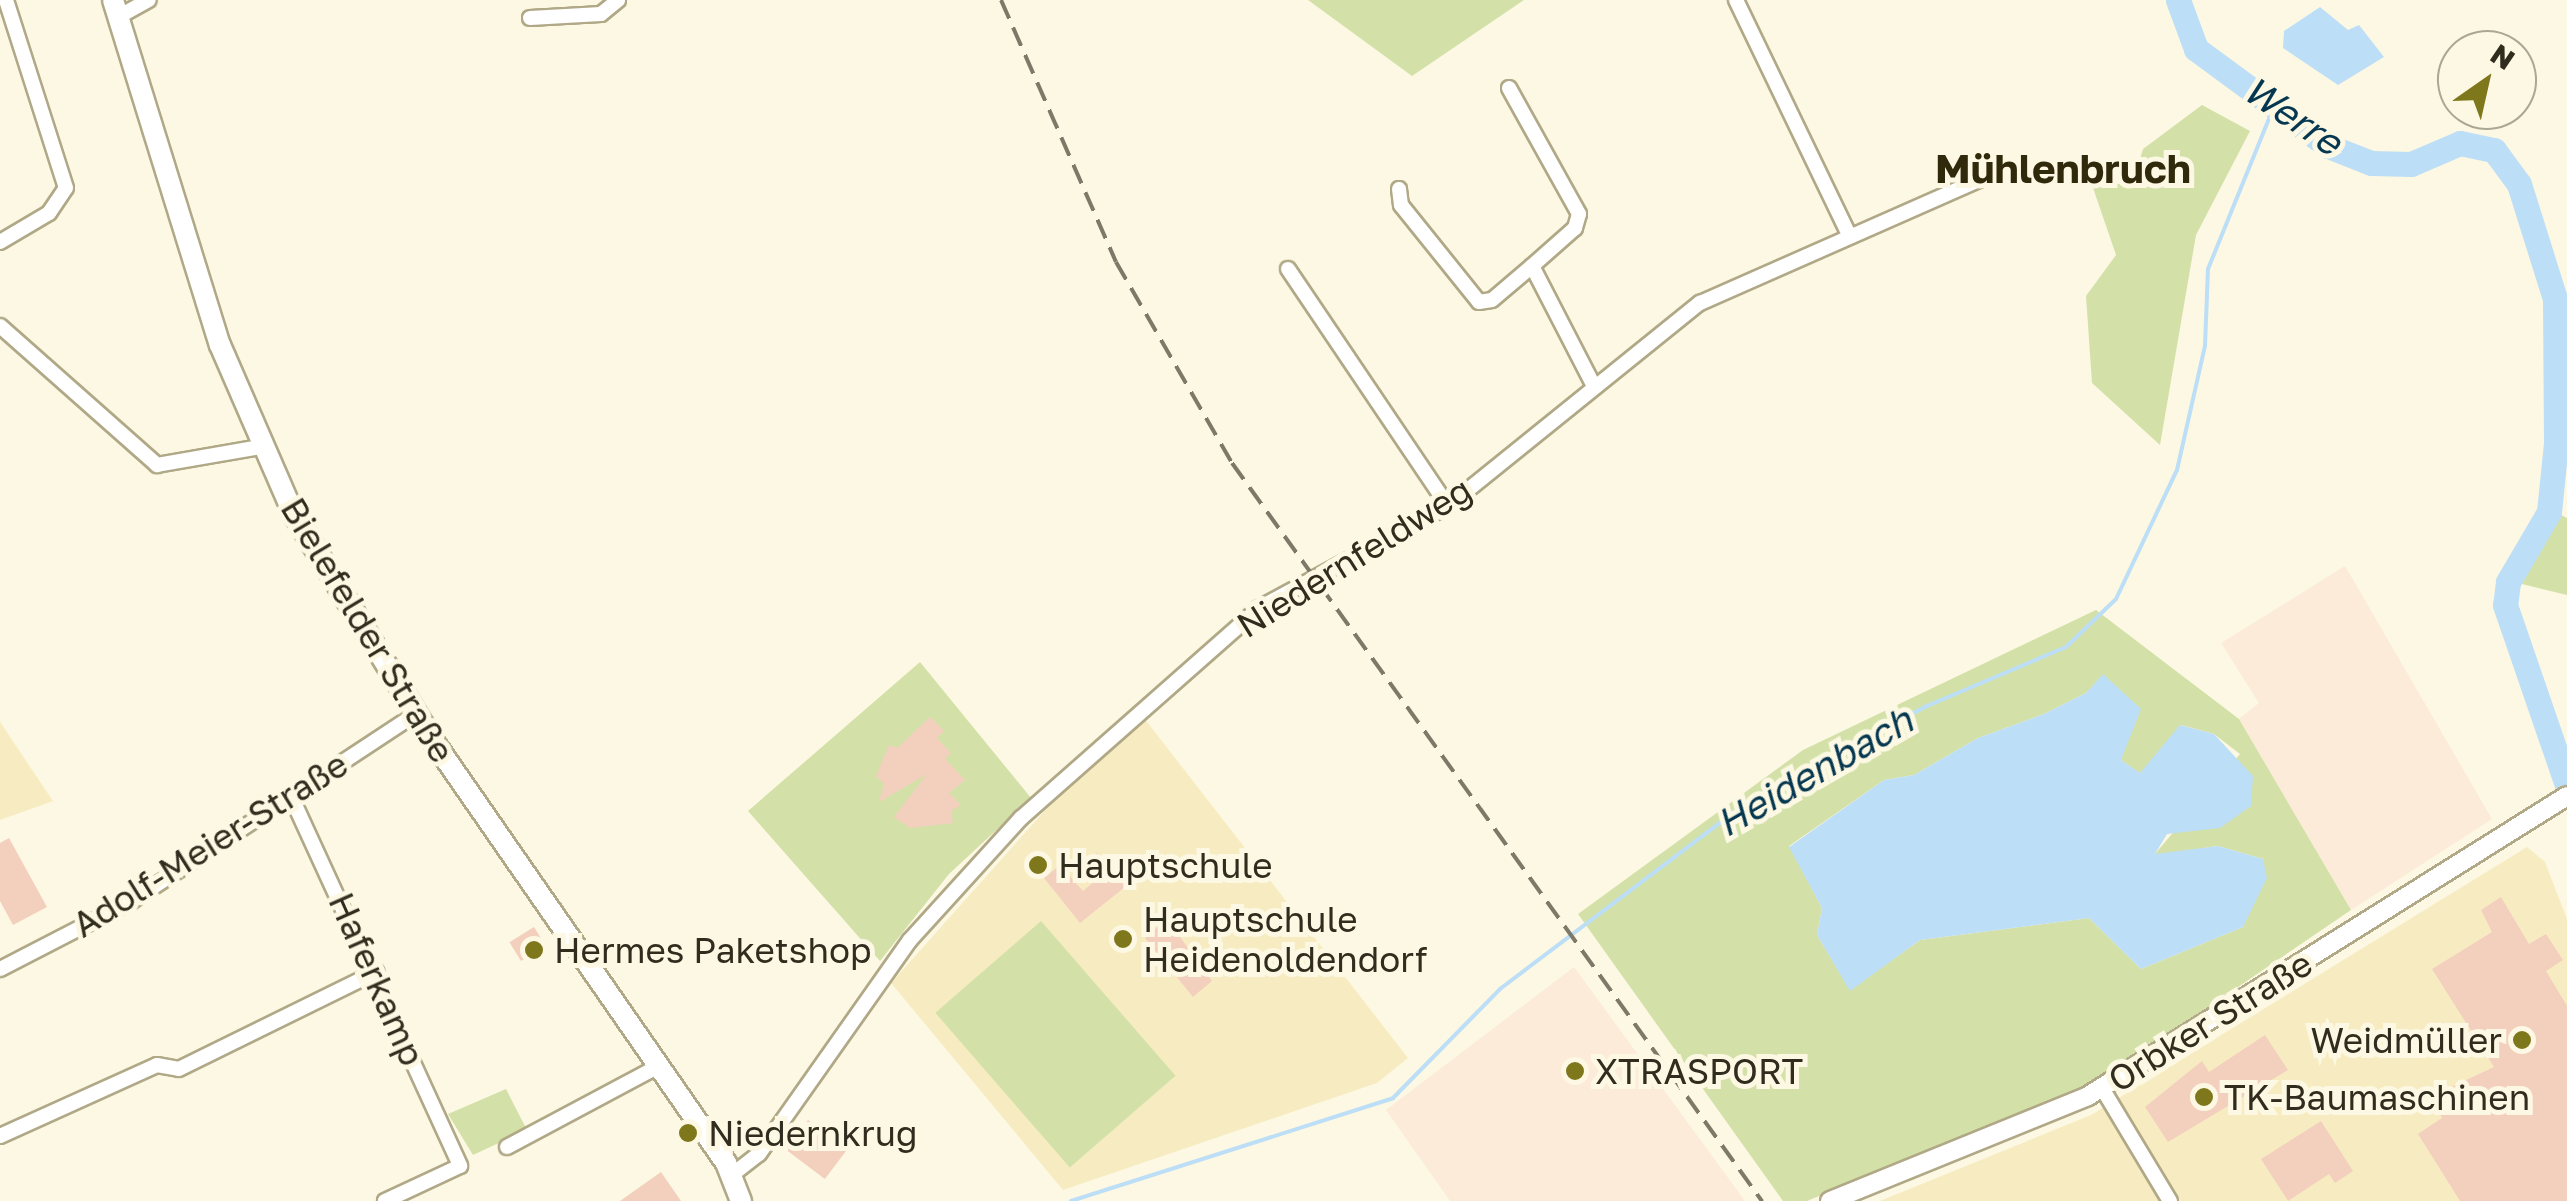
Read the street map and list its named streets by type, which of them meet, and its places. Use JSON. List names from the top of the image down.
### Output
{
  "streets": {
    "main road": ["Bielefelder Straße"],
    "street": [
      "Niedernfeldweg",
      "Adolf-Meier-Straße",
      "Haferkamp",
      "Orbker Straße"
    ]
  },
  "crossings": [
    ["Niedernfeldweg", "Bielefelder Straße"],
    ["Bielefelder Straße", "Adolf-Meier-Straße"],
    ["Adolf-Meier-Straße", "Haferkamp"]
  ],
  "districts": ["Mühlenbruch"],
  "water": ["Werre", "Heidenbach"],
  "places": [
    "Hauptschule",
    "Hauptschule Heidenoldendorf",
    "Hermes Paketshop",
    "Weidmüller",
    "XTRASPORT",
    "TK-Baumaschinen",
    "Niedernkrug"
  ],
  "north": "top right"
}
